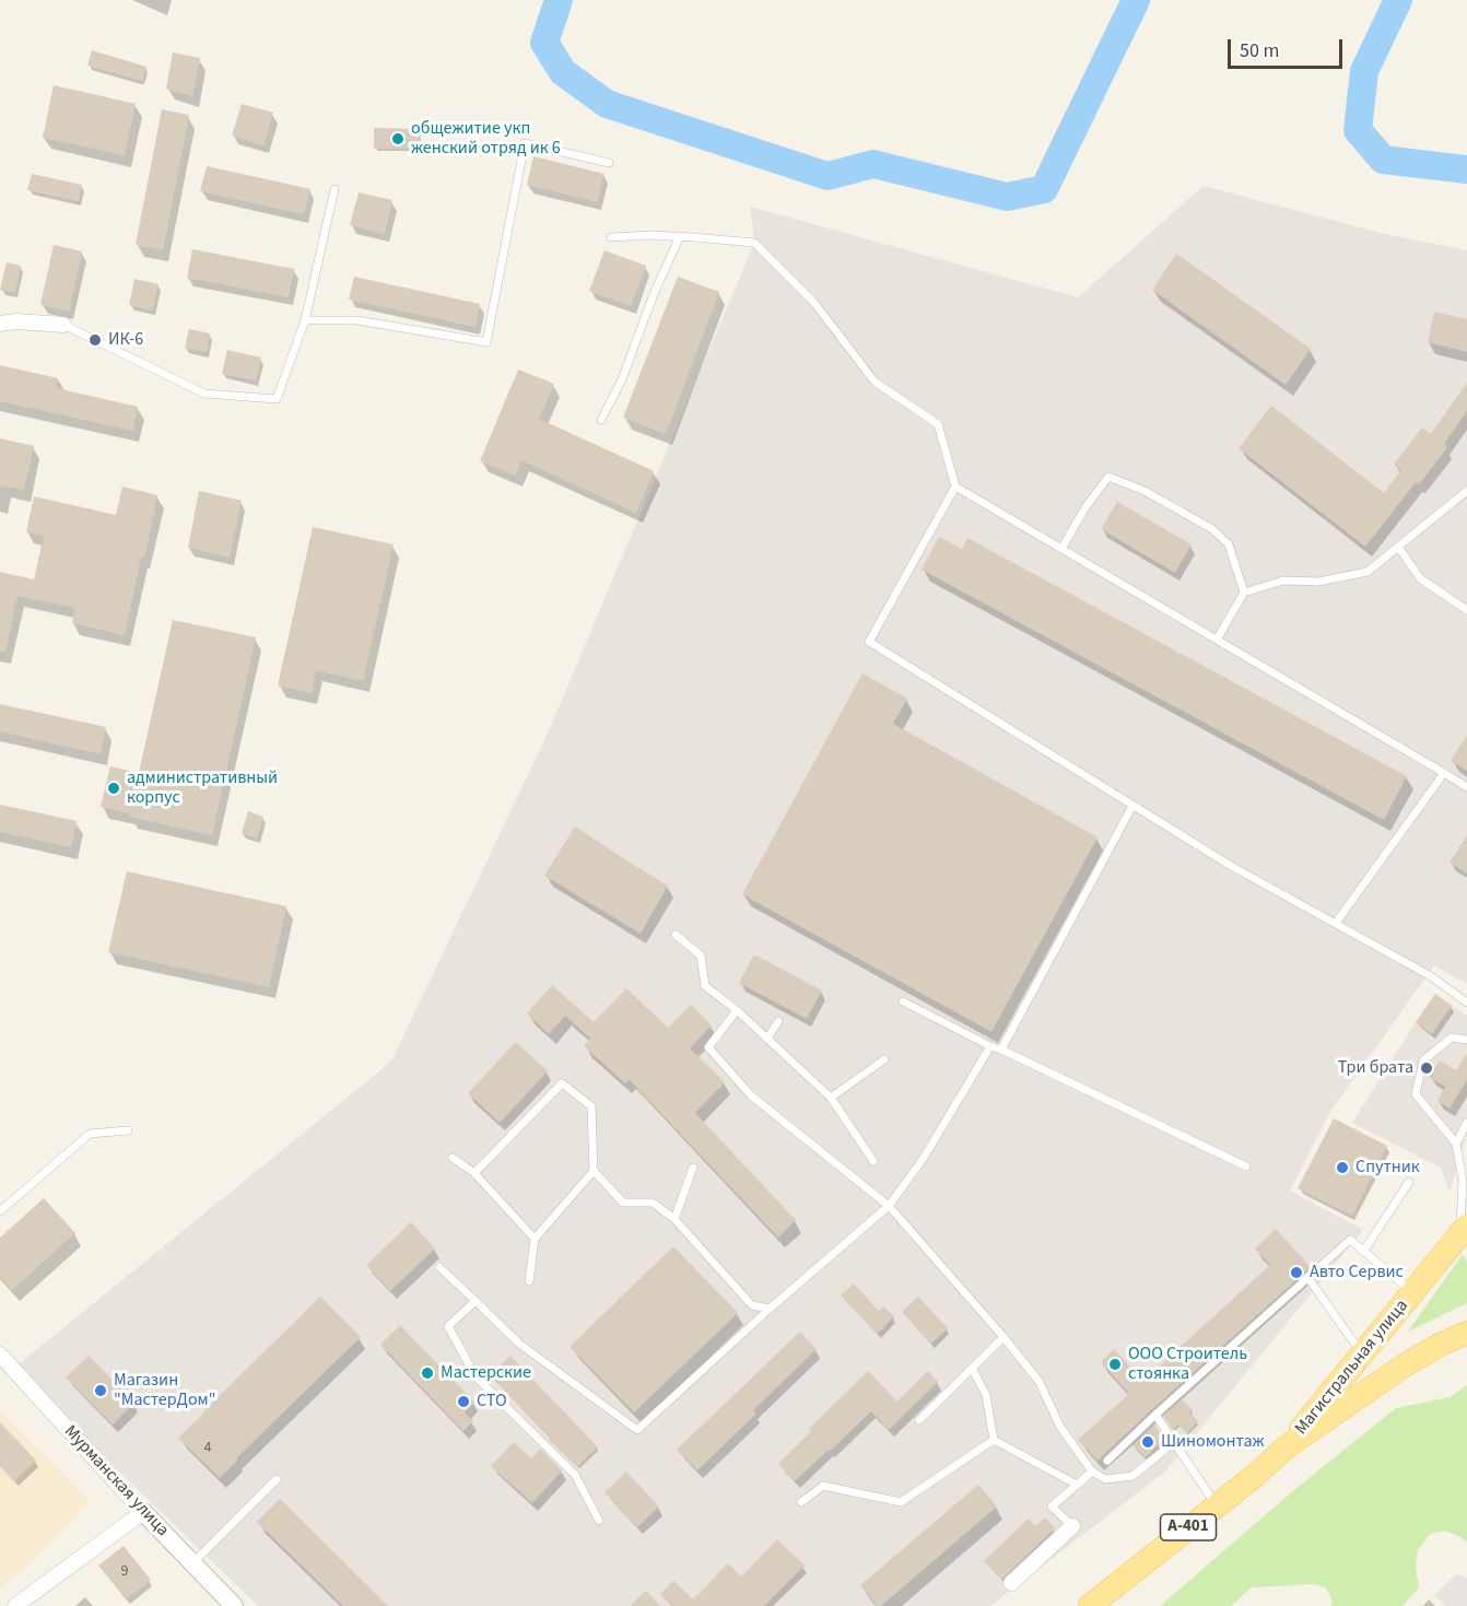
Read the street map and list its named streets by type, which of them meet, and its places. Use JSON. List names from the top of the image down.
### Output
{
  "streets": {
    "main road": ["Магистральная улица", "А-401"],
    "street": ["Мурманская улица"]
  },
  "places": [
    "общежитие укп женский отряд ик 6",
    "ИК-6",
    "административный корпус",
    "Три брата",
    "Спутник",
    "Авто Сервис",
    "ООО Строитель стоянка",
    "Мастерские",
    "Магазин \"МастерДом\"",
    "СТО",
    "Шиномонтаж"
  ],
  "house_numbers": ["4", "9"],
  "scale_bar": "50 m"
}
